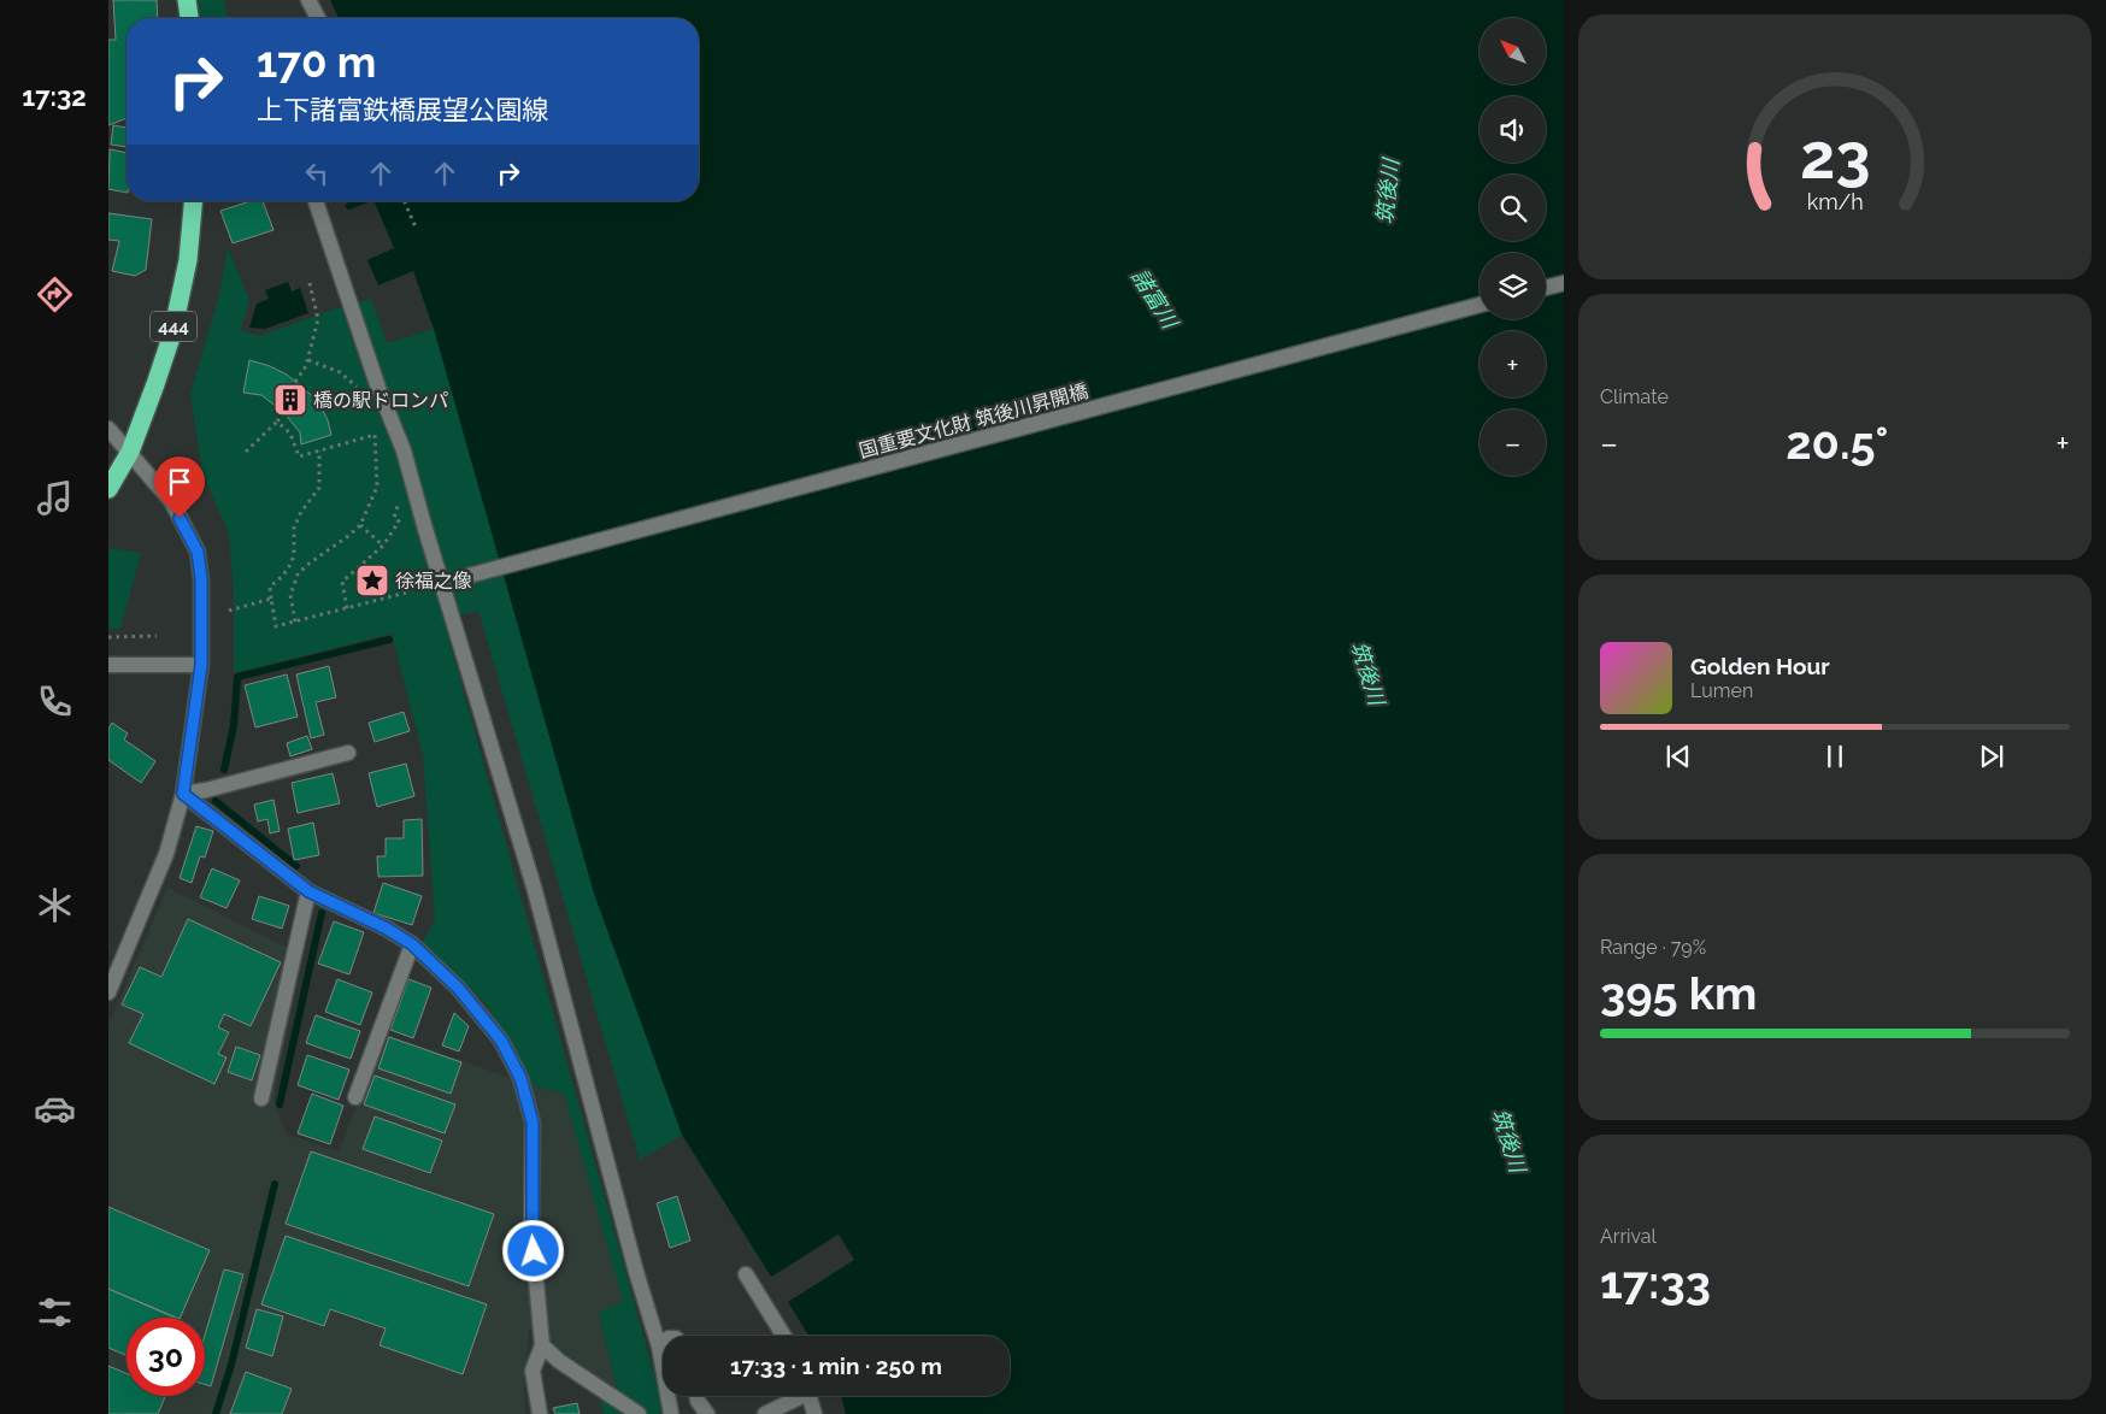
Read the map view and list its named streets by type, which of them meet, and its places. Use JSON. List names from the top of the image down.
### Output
{
  "streets": {
    "highway": ["444"],
    "street": ["国重要文化財 筑後川昇開橋"]
  },
  "water": ["筑後川", "諸富川"],
  "places": {
    "building": ["橋の駅ドロンパ"],
    "place": ["徐福之像"]
  },
  "north": "top left",
  "page": {
    "tabs": "17:32",
    "map_buttons": ["+", "−"],
    "turn": ["170 m", "上下諸富鉄橋展望公園線"],
    "tile": [
      "Climate",
      ["Range · 79%", "395 km"],
      ["Arrival", "17:33"]
    ],
    "heat": ["−", "20.5°", "+"],
    "song": ["Golden Hour", "Lumen"],
    "limit": "30",
    "trip": "17:33 · 1 min · 250 m",
    "gauge": ["23", "km/h"]
  }
}
